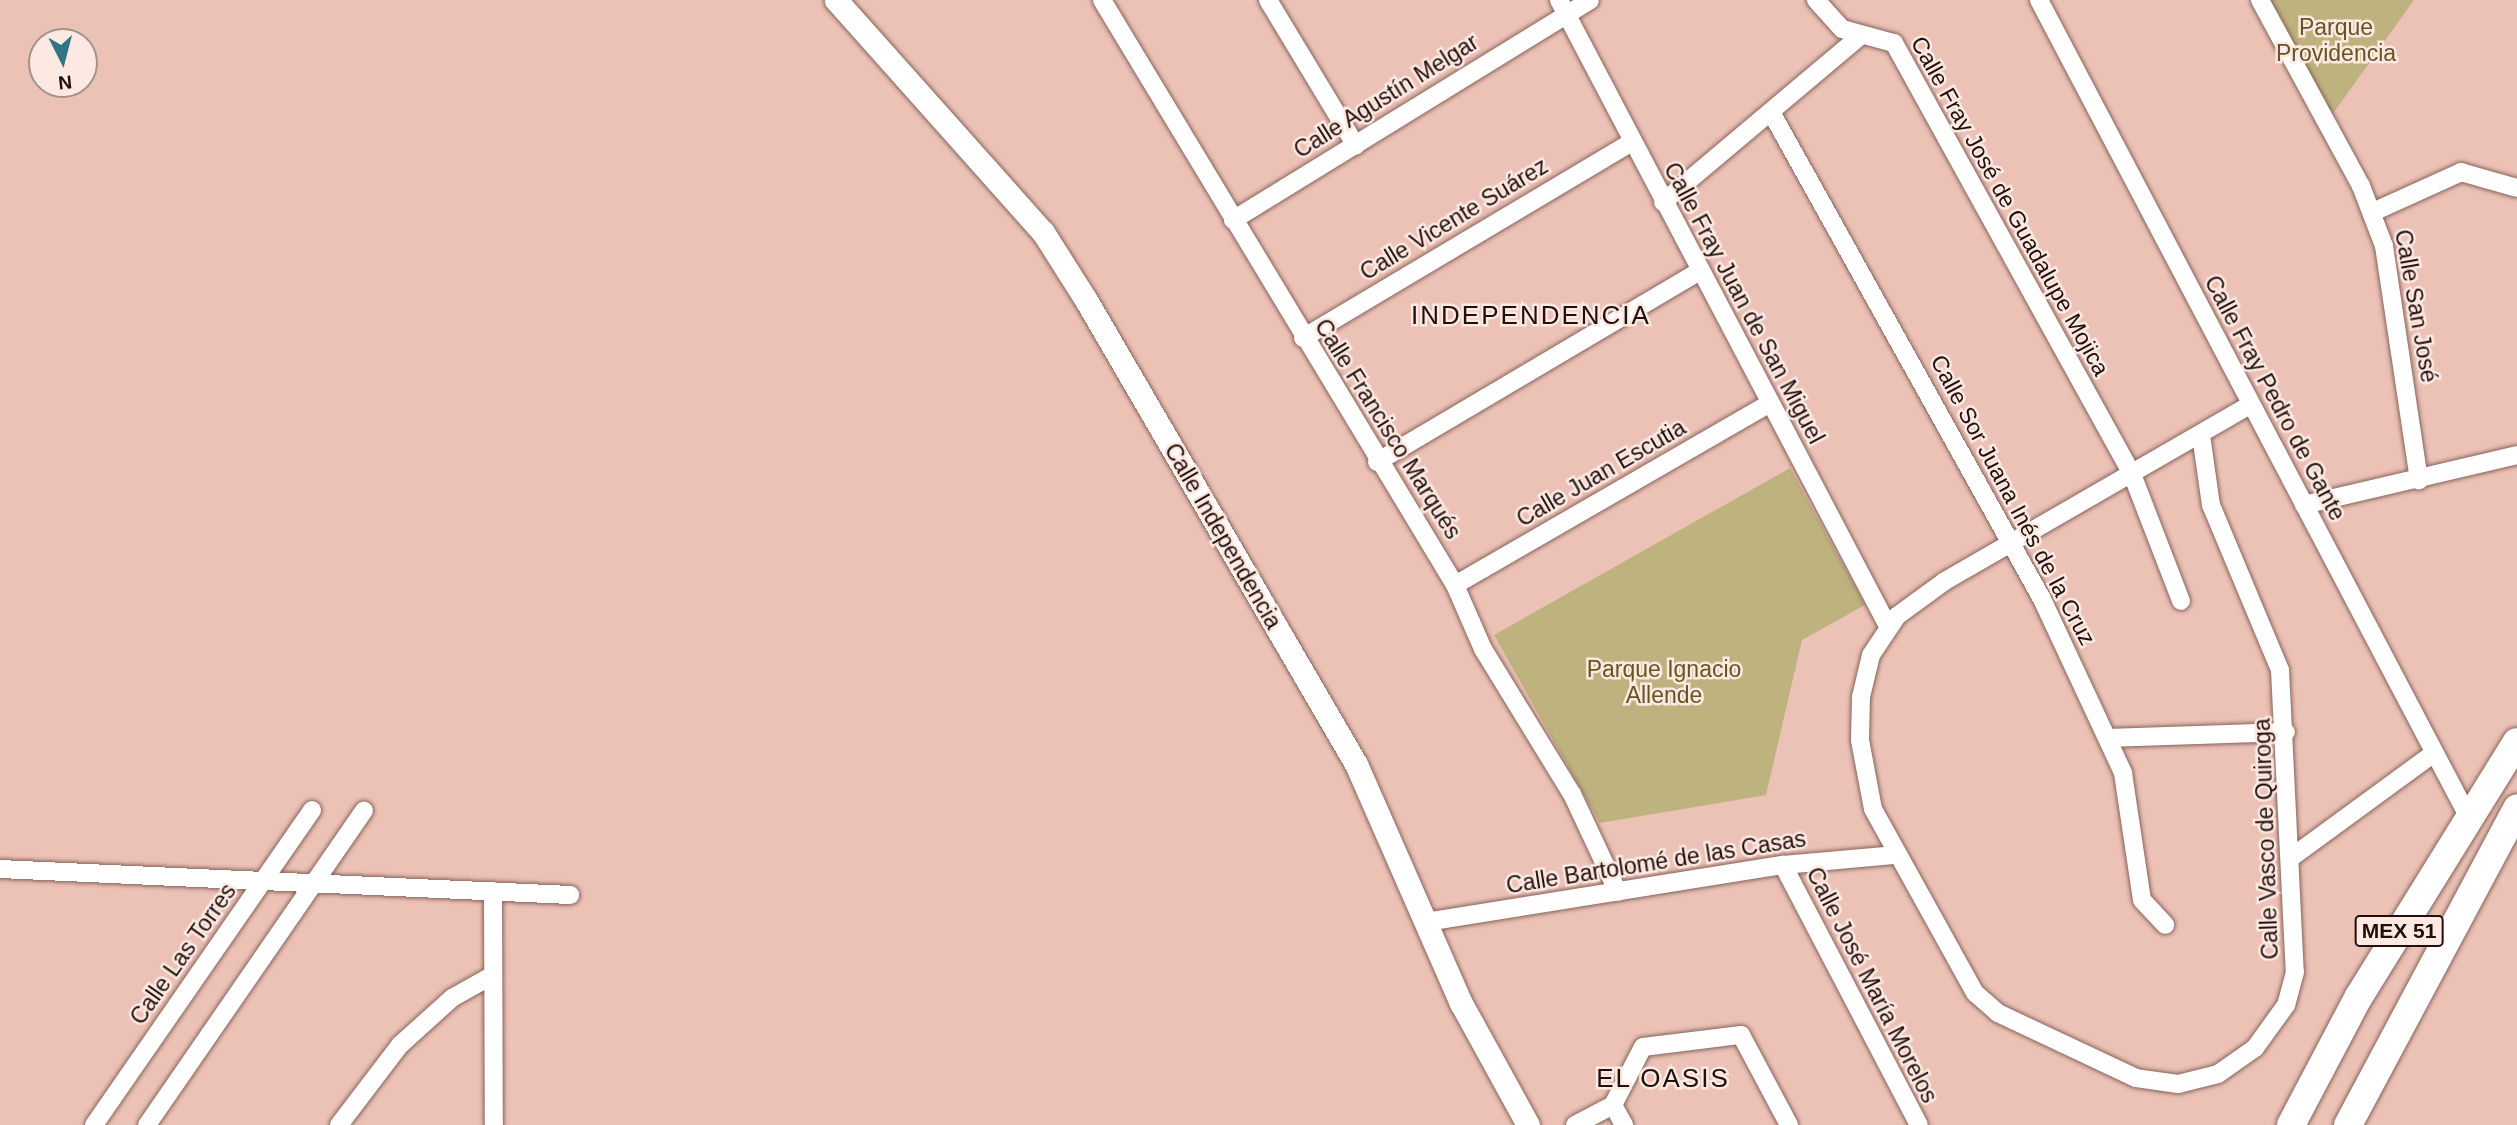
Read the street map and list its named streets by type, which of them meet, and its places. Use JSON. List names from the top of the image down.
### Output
{
  "streets": {
    "main road": ["MEX 51"],
    "street": [
      "Calle Agustín Melgar",
      "Calle Fray José de Guadalupe Mojica",
      "Calle Vicente Suárez",
      "Calle Fray Juan de San Miguel",
      "Calle San José",
      "Calle Fray Pedro de Gante",
      "Calle Francisco Marqués",
      "Calle Juan Escutia",
      "Calle Sor Juana Inés de la Cruz",
      "Calle Independencia",
      "Calle Vasco de Quiroga",
      "Calle Bartolomé de las Casas",
      "Calle Las Torres",
      "Calle José María Morelos"
    ]
  },
  "crossings": [
    ["Calle Agustín Melgar", "Calle Fray Juan de San Miguel"],
    ["Calle Agustín Melgar", "Calle Francisco Marqués"],
    ["Calle Fray José de Guadalupe Mojica", "Calle Vasco de Quiroga"],
    ["Calle Vicente Suárez", "Calle Fray Juan de San Miguel"],
    ["Calle Vicente Suárez", "Calle Francisco Marqués"],
    ["Calle Fray Juan de San Miguel", "Calle Juan Escutia"],
    ["Calle Fray Juan de San Miguel", "Calle Vasco de Quiroga"],
    ["Calle Fray Pedro de Gante", "Calle Vasco de Quiroga"],
    ["Calle Fray Pedro de Gante", "MEX 51"],
    ["Calle Francisco Marqués", "Calle Juan Escutia"],
    ["Calle Francisco Marqués", "Calle Bartolomé de las Casas"],
    ["Calle Sor Juana Inés de la Cruz", "Calle Vasco de Quiroga"],
    ["Calle Independencia", "Calle Bartolomé de las Casas"],
    ["Calle Vasco de Quiroga", "Calle Bartolomé de las Casas"],
    ["Calle Bartolomé de las Casas", "Calle José María Morelos"]
  ],
  "districts": ["INDEPENDENCIA", "EL OASIS"],
  "parks": ["Parque Providencia", "Parque Ignacio Allende"],
  "north": "bottom"
}
